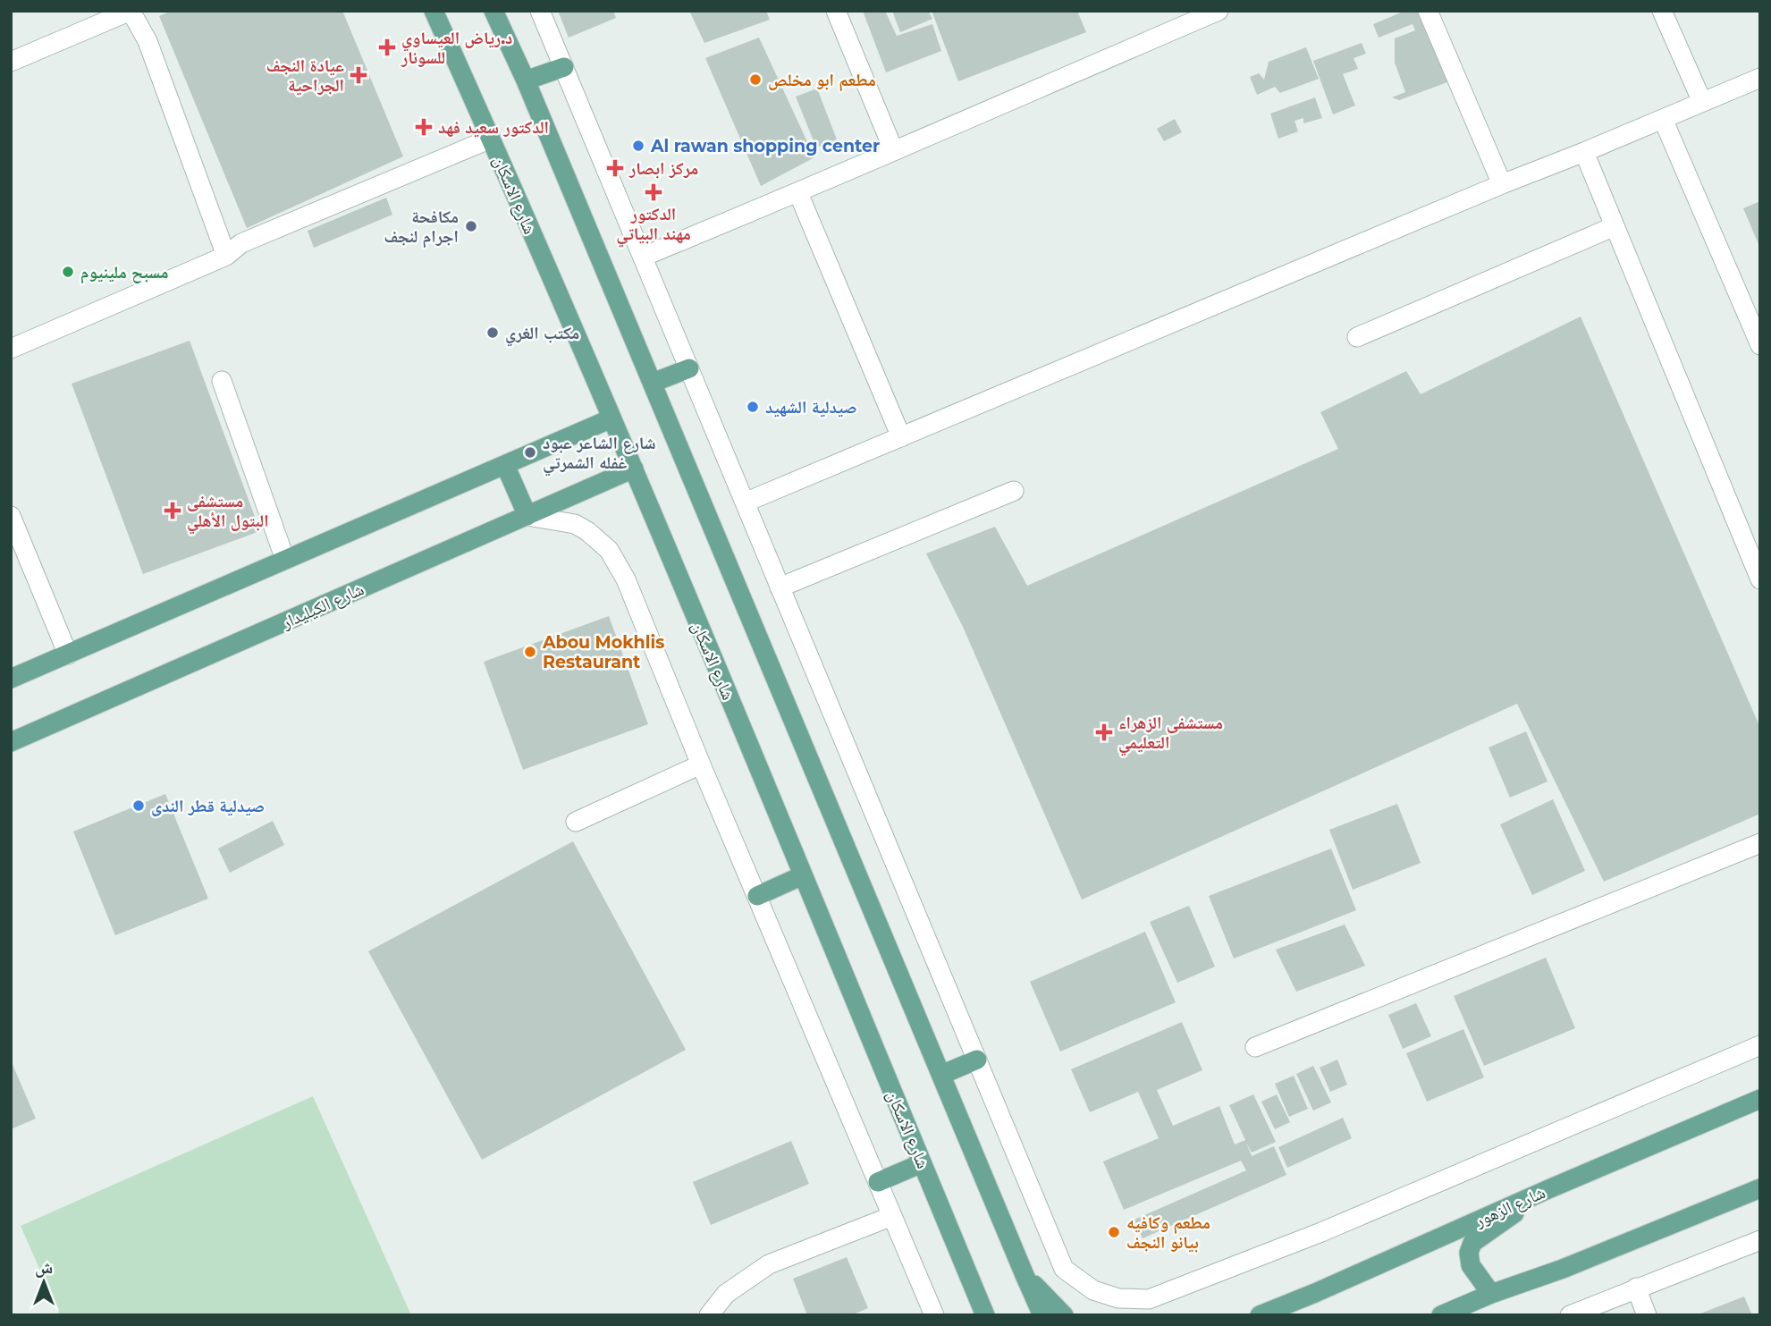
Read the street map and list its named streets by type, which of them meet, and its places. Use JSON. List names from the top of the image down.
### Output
{
  "streets": {
    "main road": ["شارع الاسكان", "شارع الكيليدار", "شارع الزهور"]
  },
  "crossings": [
    ["شارع الاسكان", "شارع الكيليدار"]
  ],
  "places": {
    "health": [
      "د.رياض العيساوي للسونار",
      "عيادة النجف الجراحية",
      "الدكتور سعيد فهد",
      "مركز ابصار",
      "الدكتور مهند البياتي",
      "مستشفى البتول الأهلي",
      "مستشفى الزهراء التعليمي"
    ],
    "other": [
      "مطعم ابو مخلص",
      "Al rawan shopping center",
      "مکافحة اجرام لنجف",
      "مسبح ملينيوم",
      "مكتب الغري",
      "صيدلية الشهيد",
      "شارع الشاعر عبود غفله الشمرتي",
      "Abou Mokhlis Restaurant",
      "صيدلية قطر الندى",
      "مطعم وكافيه بيانو النجف"
    ]
  },
  "north": "top"
}
